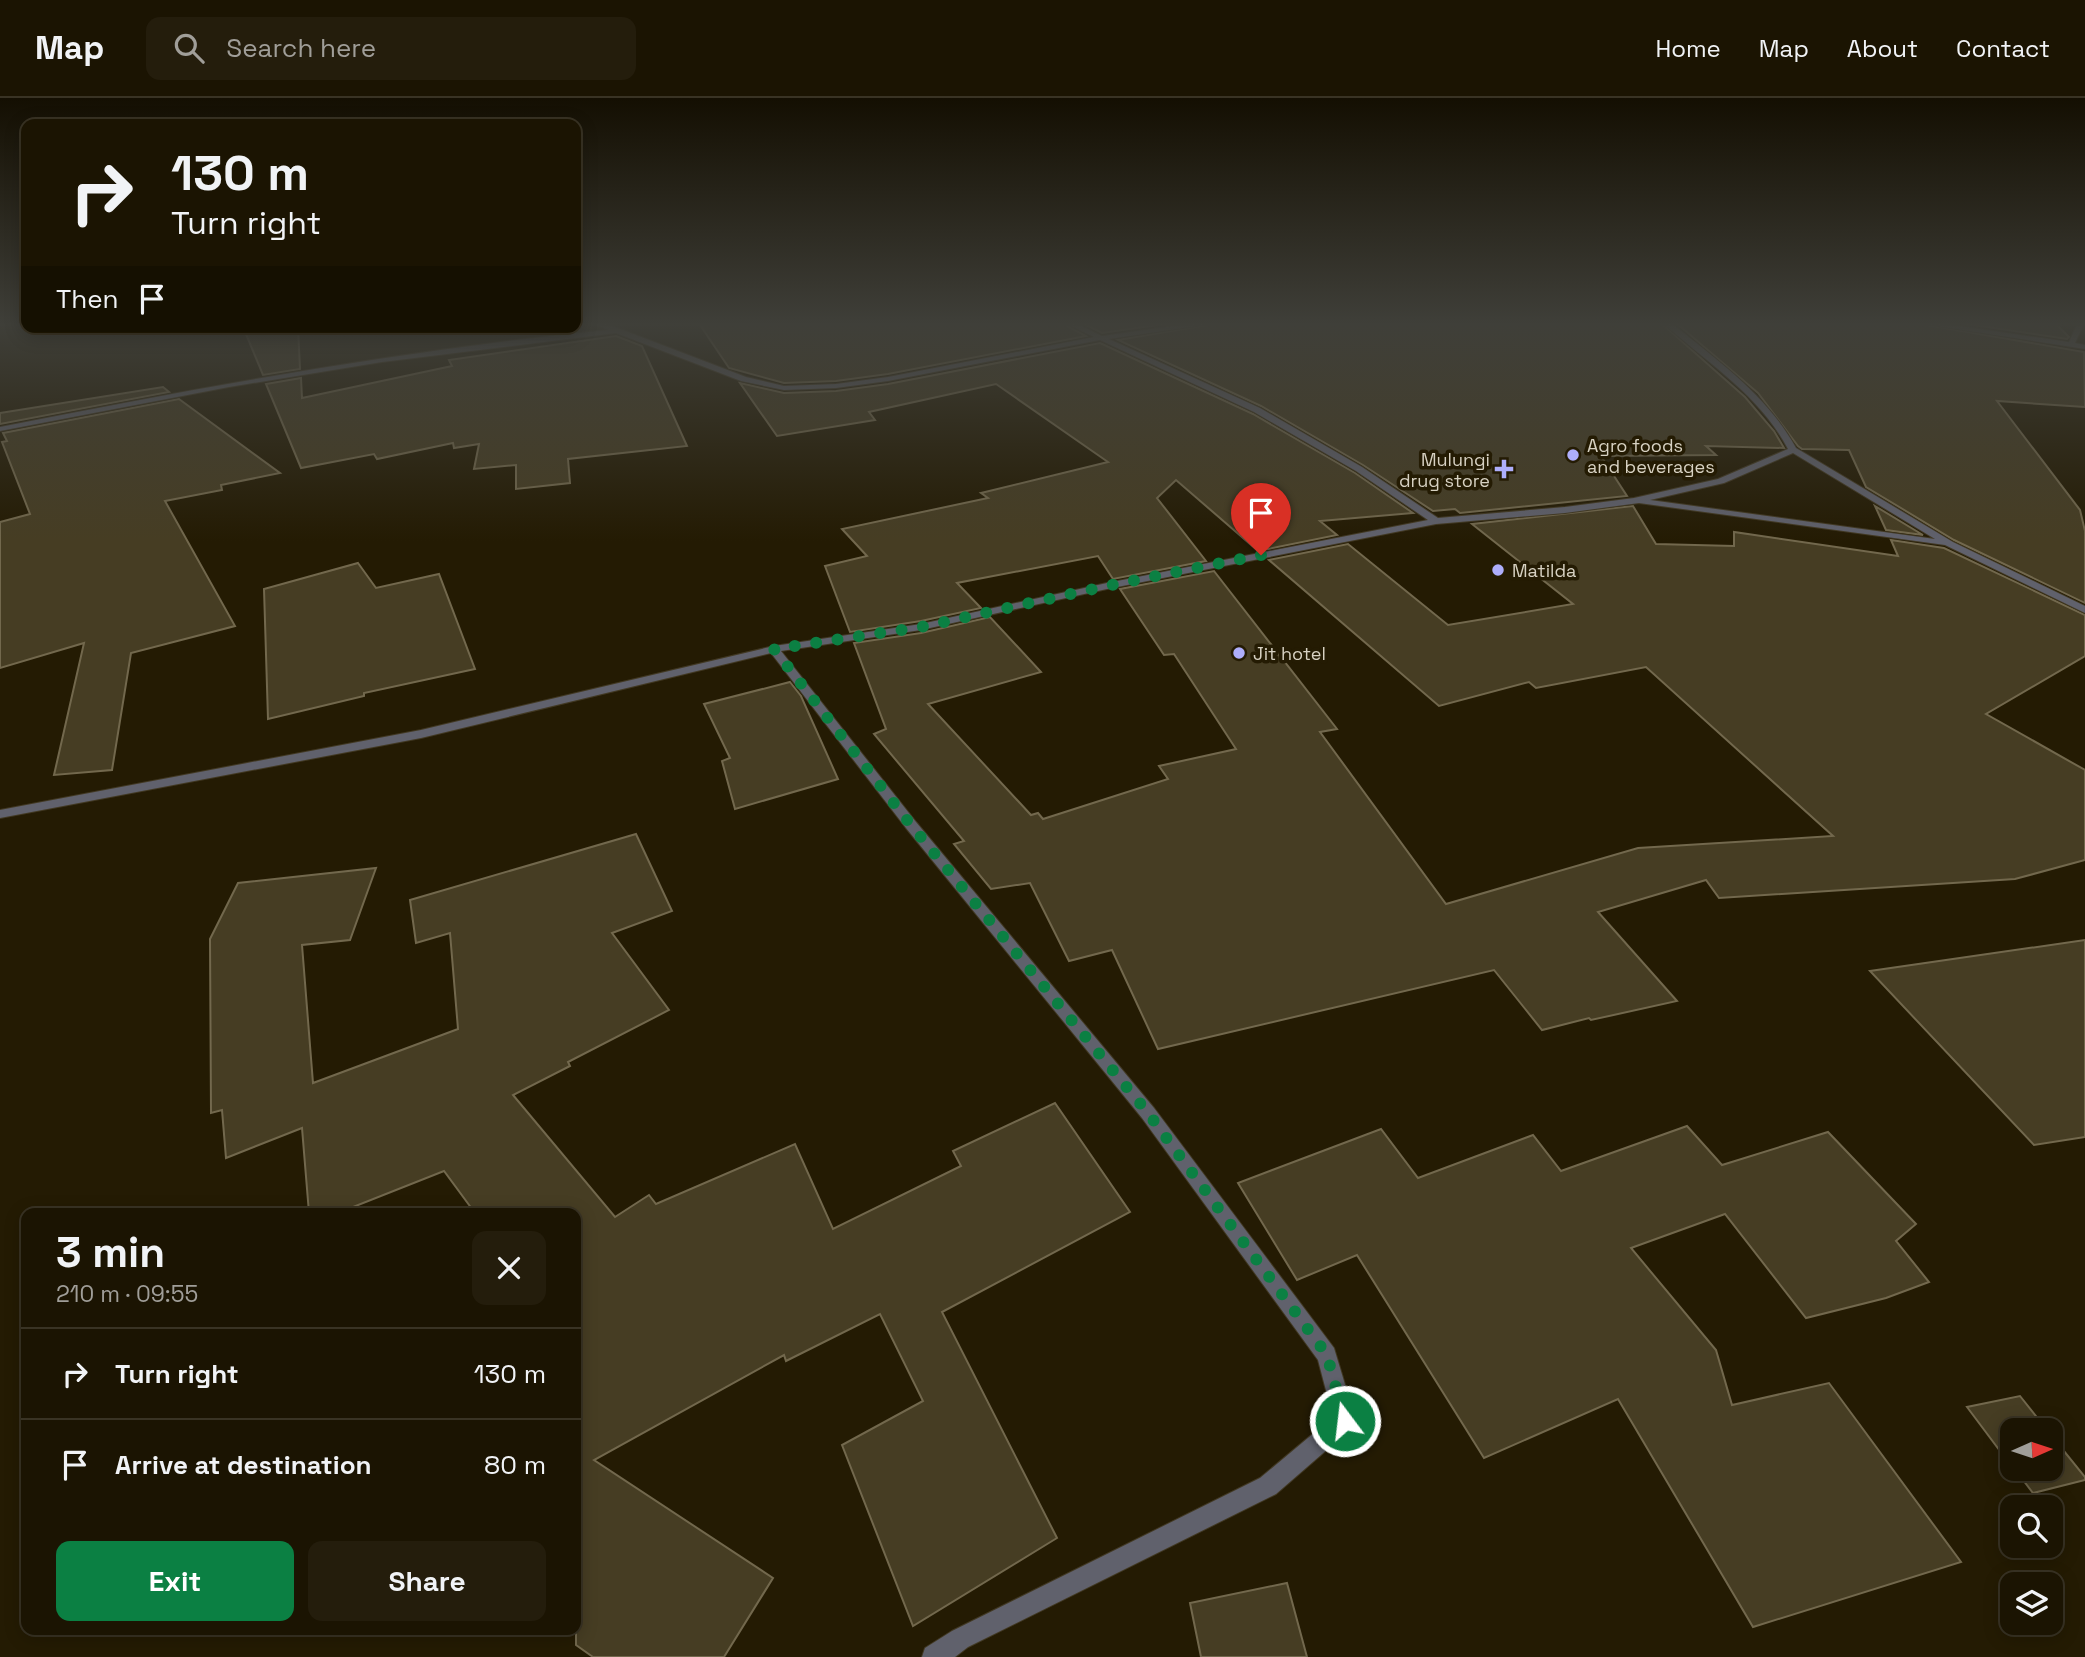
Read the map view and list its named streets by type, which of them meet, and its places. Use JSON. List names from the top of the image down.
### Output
{
  "places": {
    "other": ["Agro foods and beverages", "Matilda", "Jit hotel"],
    "health": ["Mulungi drug store"]
  },
  "north": "right",
  "page": {
    "header": "Map",
    "search": "Search here",
    "nav": [
      "Home",
      "Map",
      "About",
      "Contact"
    ],
    "turn": ["130 m", "Turn right"],
    "then": "Then",
    "heading": ["3 min", "210 m · 09:55"],
    "list": [
      {
        "name": "Turn right",
        "value": "130 m"
      },
      {
        "name": "Arrive at destination",
        "value": "80 m"
      }
    ],
    "buttons": ["Exit", "Share"]
  }
}
